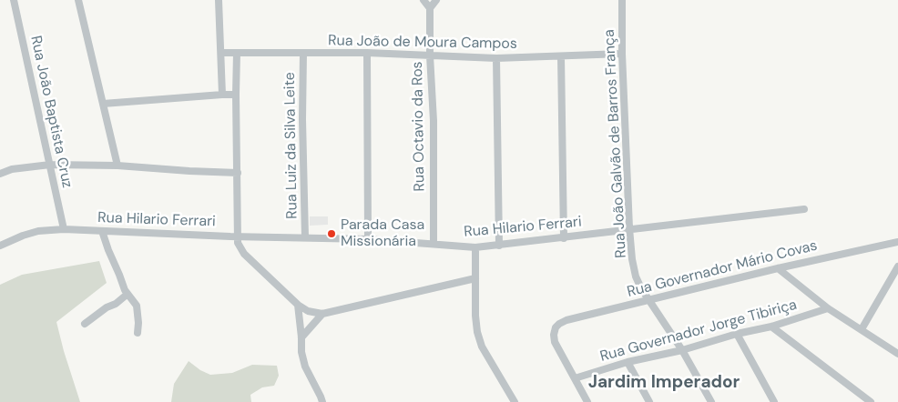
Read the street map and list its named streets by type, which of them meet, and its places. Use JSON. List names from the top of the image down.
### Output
{
  "streets": {
    "street": [
      "Rua João de Moura Campos",
      "Rua João Baptista Cruz",
      "Rua Octavio da Ros",
      "Rua João Galvão de Barros França",
      "Rua Luiz da Silva Leite",
      "Rua Hilario Ferrari",
      "Rua Governador Mário Covas",
      "Rua Governador Jorge Tibiriça"
    ]
  },
  "crossings": [
    ["Rua João de Moura Campos", "Rua Octavio da Ros"],
    ["Rua João de Moura Campos", "Rua João Galvão de Barros França"],
    ["Rua João de Moura Campos", "Rua Luiz da Silva Leite"],
    ["Rua João Baptista Cruz", "Rua Hilario Ferrari"],
    ["Rua Octavio da Ros", "Rua Hilario Ferrari"],
    ["Rua João Galvão de Barros França", "Rua Hilario Ferrari"],
    ["Rua João Galvão de Barros França", "Rua Governador Mário Covas"],
    ["Rua João Galvão de Barros França", "Rua Governador Jorge Tibiriça"],
    ["Rua Luiz da Silva Leite", "Rua Hilario Ferrari"],
    ["Rua Governador Mário Covas", "Rua Governador Jorge Tibiriça"]
  ],
  "districts": ["Jardim Imperador"],
  "places": ["Parada Casa Missionária"]
}
